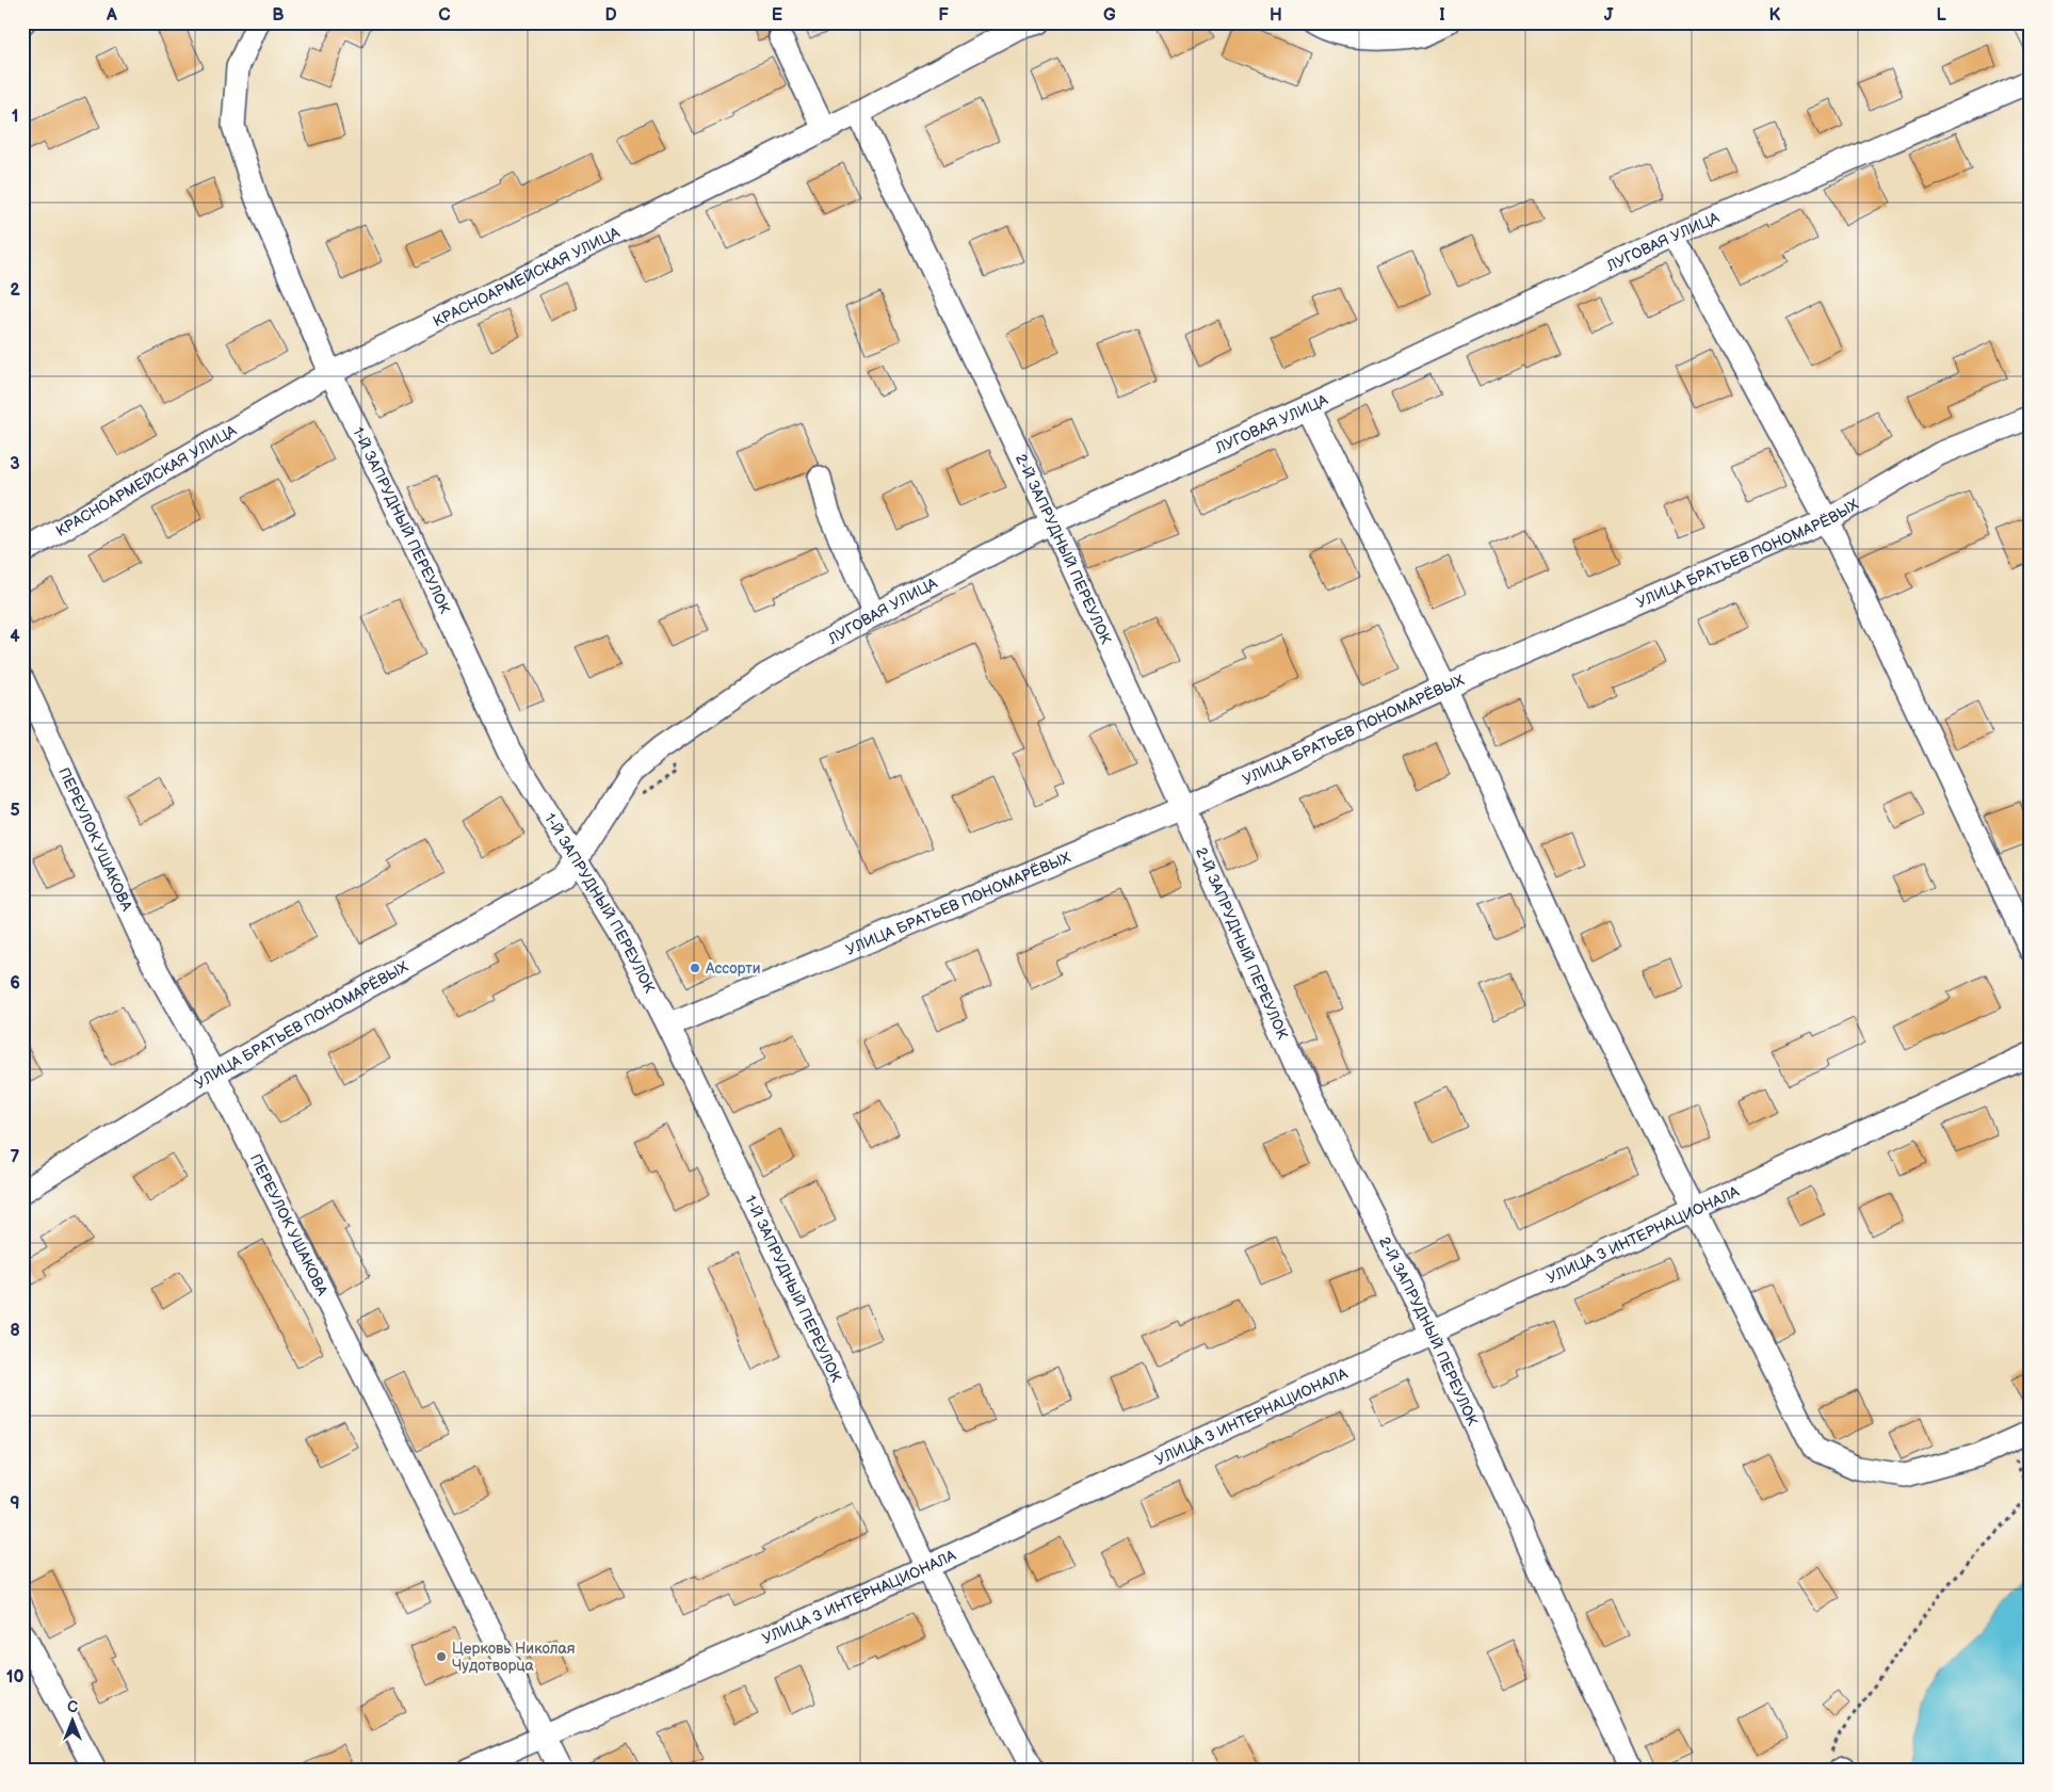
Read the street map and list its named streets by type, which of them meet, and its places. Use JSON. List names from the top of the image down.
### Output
{
  "streets": {
    "street": [
      "ЛУГОВАЯ УЛИЦА",
      "КРАСНОАРМЕЙСКАЯ УЛИЦА",
      "1-Й ЗАПРУДНЫЙ ПЕРЕУЛОК",
      "2-Й ЗАПРУДНЫЙ ПЕРЕУЛОК",
      "УЛИЦА БРАТЬЕВ ПОНОМАРЁВЫХ",
      "ПЕРЕУЛОК УШАКОВА",
      "УЛИЦА 3 ИНТЕРНАЦИОНАЛА"
    ]
  },
  "crossings": [
    ["ЛУГОВАЯ УЛИЦА", "1-Й ЗАПРУДНЫЙ ПЕРЕУЛОК"],
    ["ЛУГОВАЯ УЛИЦА", "2-Й ЗАПРУДНЫЙ ПЕРЕУЛОК"],
    ["ЛУГОВАЯ УЛИЦА", "УЛИЦА БРАТЬЕВ ПОНОМАРЁВЫХ"],
    ["КРАСНОАРМЕЙСКАЯ УЛИЦА", "1-Й ЗАПРУДНЫЙ ПЕРЕУЛОК"],
    ["КРАСНОАРМЕЙСКАЯ УЛИЦА", "2-Й ЗАПРУДНЫЙ ПЕРЕУЛОК"],
    ["1-Й ЗАПРУДНЫЙ ПЕРЕУЛОК", "УЛИЦА БРАТЬЕВ ПОНОМАРЁВЫХ"],
    ["1-Й ЗАПРУДНЫЙ ПЕРЕУЛОК", "УЛИЦА 3 ИНТЕРНАЦИОНАЛА"],
    ["2-Й ЗАПРУДНЫЙ ПЕРЕУЛОК", "УЛИЦА БРАТЬЕВ ПОНОМАРЁВЫХ"],
    ["2-Й ЗАПРУДНЫЙ ПЕРЕУЛОК", "УЛИЦА 3 ИНТЕРНАЦИОНАЛА"],
    ["УЛИЦА БРАТЬЕВ ПОНОМАРЁВЫХ", "ПЕРЕУЛОК УШАКОВА"],
    ["ПЕРЕУЛОК УШАКОВА", "УЛИЦА 3 ИНТЕРНАЦИОНАЛА"]
  ],
  "places": ["Ассорти", "Церковь Николая Чудотворца"],
  "north": "top",
  "grid": {
    "columns": [
      "A",
      "B",
      "C",
      "D",
      "E",
      "F",
      "G",
      "H",
      "I",
      "J",
      "K",
      "L"
    ],
    "rows": [
      "1",
      "2",
      "3",
      "4",
      "5",
      "6",
      "7",
      "8",
      "9",
      "10"
    ]
  }
}
